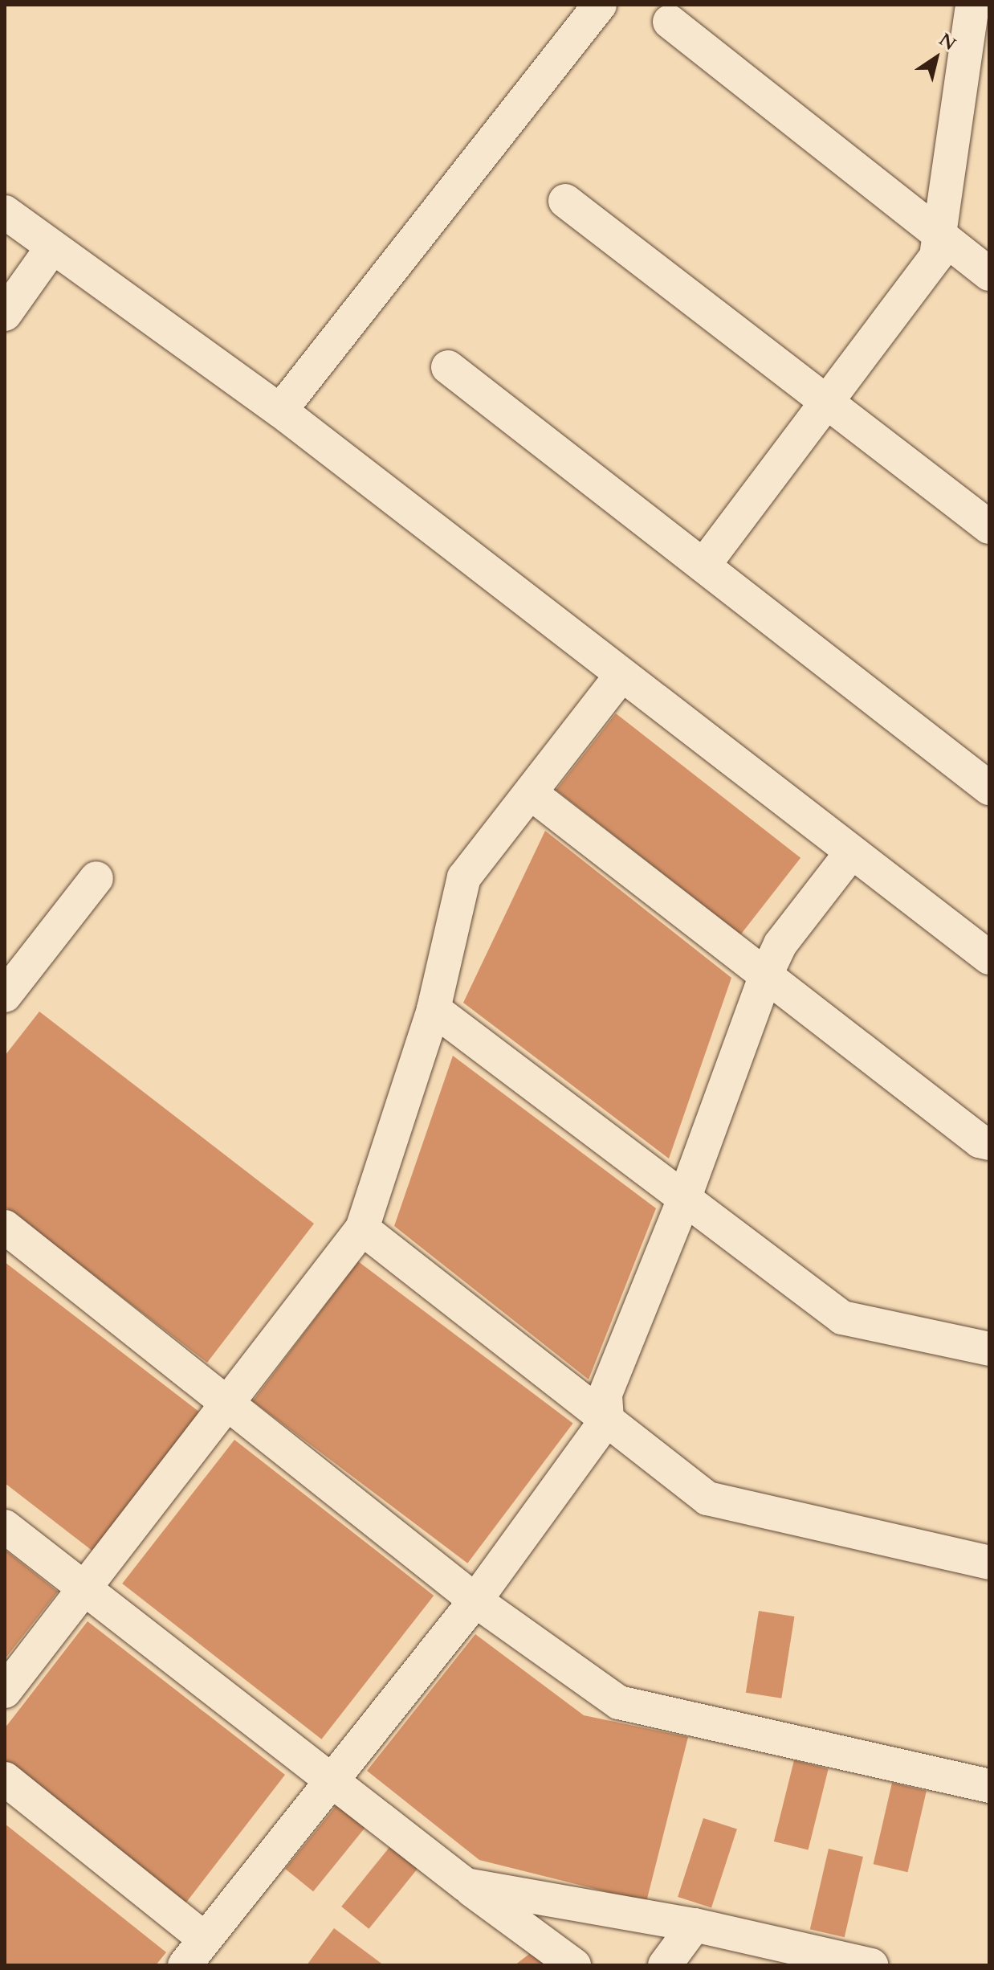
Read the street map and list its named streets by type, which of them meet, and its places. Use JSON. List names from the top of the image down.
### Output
{
  "north": "top right"
}
